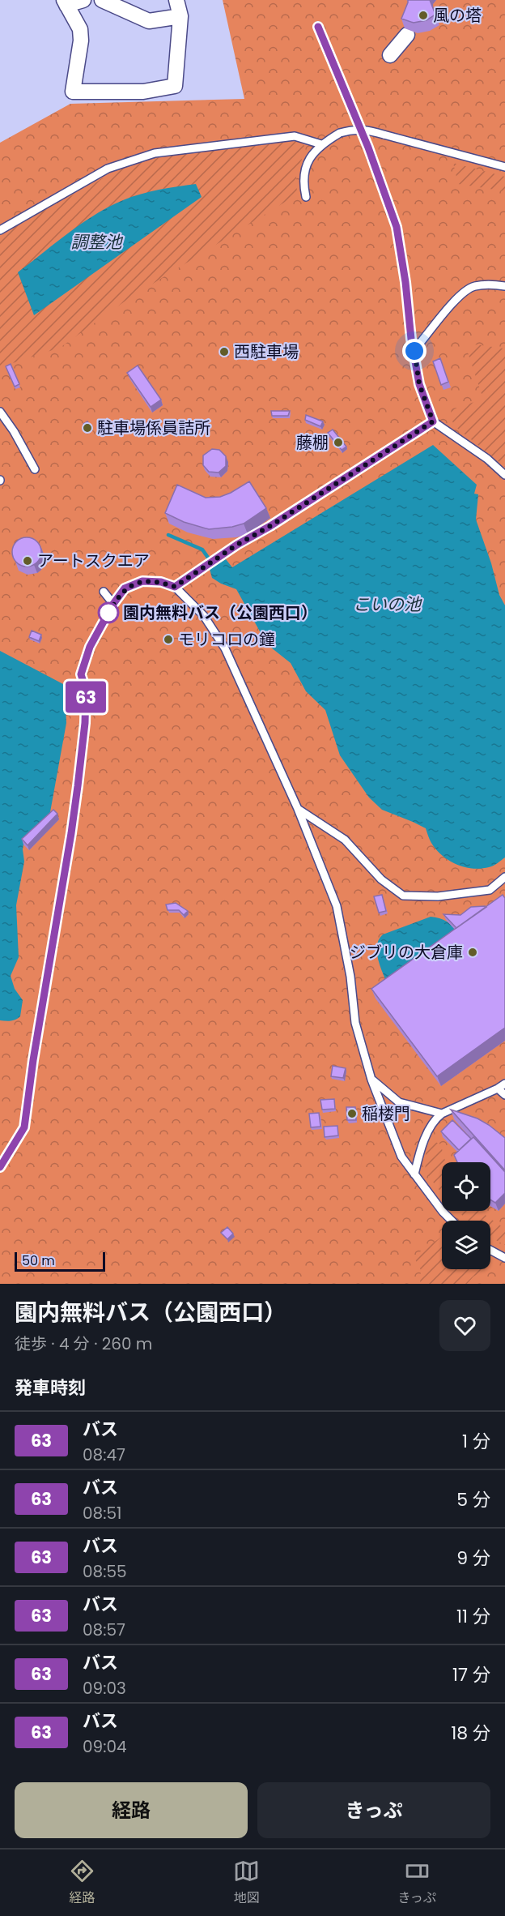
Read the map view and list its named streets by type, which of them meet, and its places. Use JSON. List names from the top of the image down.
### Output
{
  "water": ["調整池", "こいの池"],
  "places": [
    "風の塔",
    "西駐車場",
    "駐車場係員詰所",
    "藤棚",
    "アートスクエア",
    "園内無料バス（公園西口）",
    "モリコロの鐘",
    "ジブリの大倉庫",
    "稲楼門"
  ],
  "lines": ["bus line 63"],
  "scale_bar": "50 m",
  "page": {
    "on_map": "63",
    "scale": "50 m",
    "heading": [
      ["園内無料バス（公園西口）", "徒歩 · 4 分 · 260 m"],
      "発車時刻"
    ],
    "list": [
      {
        "mark": "63",
        "name": "バス",
        "note": "08:47",
        "value": "1 分"
      },
      {
        "mark": "63",
        "name": "バス",
        "note": "08:51",
        "value": "5 分"
      },
      {
        "mark": "63",
        "name": "バス",
        "note": "08:55",
        "value": "9 分"
      },
      {
        "mark": "63",
        "name": "バス",
        "note": "08:57",
        "value": "11 分"
      },
      {
        "mark": "63",
        "name": "バス",
        "note": "09:03",
        "value": "17 分"
      },
      {
        "mark": "63",
        "name": "バス",
        "note": "09:04",
        "value": "18 分"
      }
    ],
    "buttons": ["経路", "きっぷ"],
    "tabs": ["経路", "地図", "きっぷ"]
  }
}
